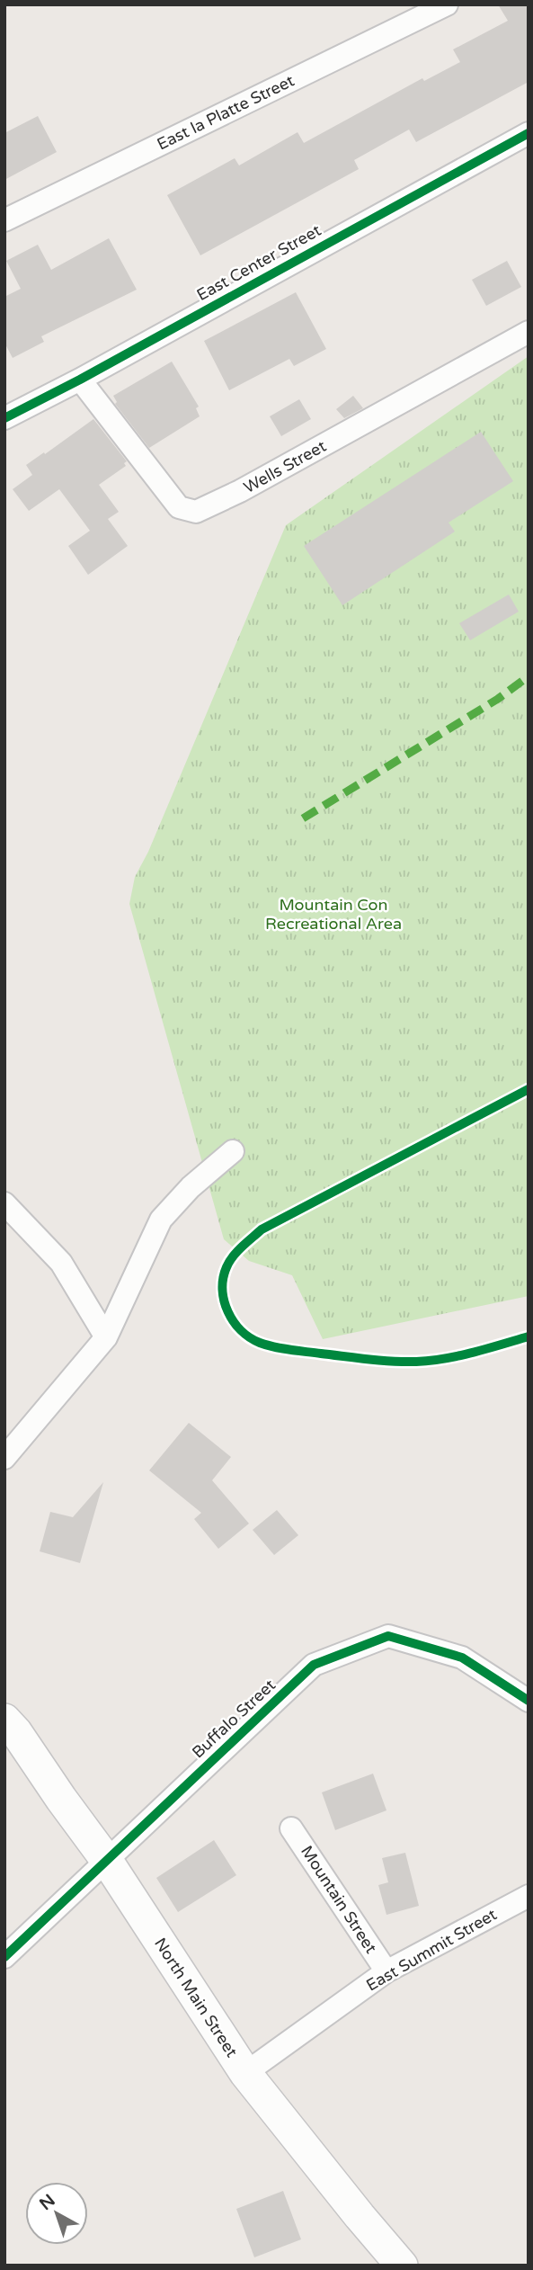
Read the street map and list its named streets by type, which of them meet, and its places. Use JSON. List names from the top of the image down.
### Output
{
  "streets": {
    "main road": ["North Main Street"],
    "street": [
      "East la Platte Street",
      "East Center Street",
      "Wells Street",
      "Buffalo Street",
      "Mountain Street",
      "East Summit Street"
    ]
  },
  "crossings": [
    ["East Center Street", "Wells Street"],
    ["Buffalo Street", "North Main Street"],
    ["Mountain Street", "East Summit Street"],
    ["East Summit Street", "North Main Street"]
  ],
  "parks": ["Mountain Con Recreational Area"],
  "north": "top left"
}
